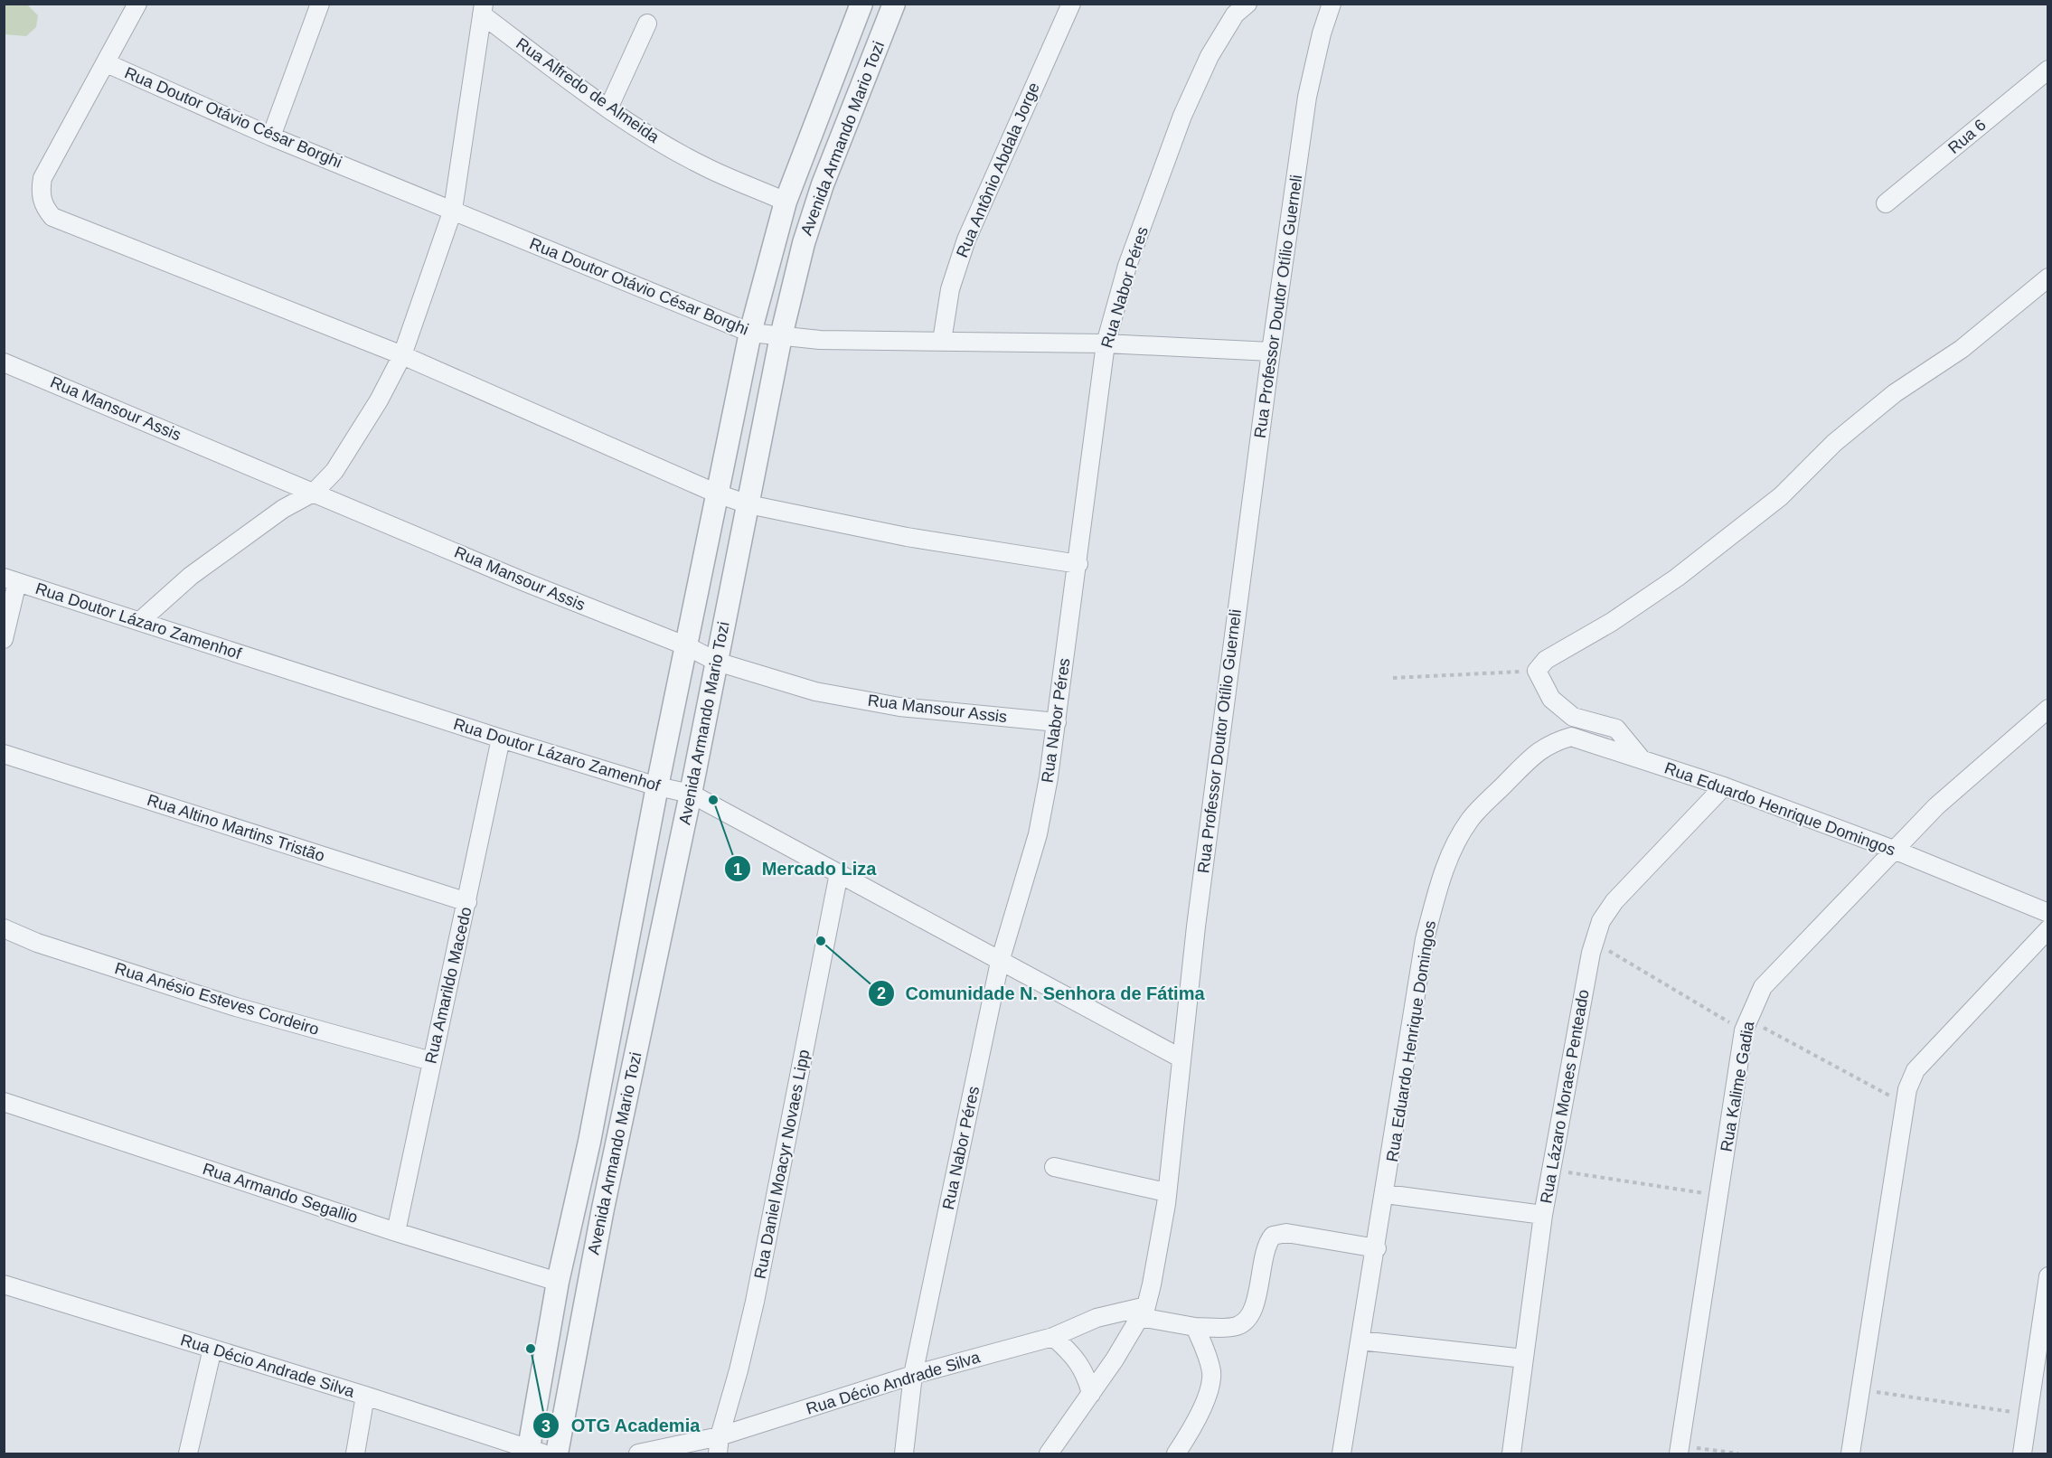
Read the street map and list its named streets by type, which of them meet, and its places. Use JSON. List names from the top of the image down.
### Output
{
  "streets": {
    "street": [
      "Rua Alfredo de Almeida",
      "Rua Doutor Otávio César Borghi",
      "Rua 6",
      "Avenida Armando Mario Tozi",
      "Rua Antônio Abdala Jorge",
      "Rua Nabor Péres",
      "Rua Professor Doutor Otílio Guerneli",
      "Rua Mansour Assis",
      "Rua Doutor Lázaro Zamenhof",
      "Rua Eduardo Henrique Domingos",
      "Rua Altino Martins Tristão",
      "Rua Amarildo Macedo",
      "Rua Anésio Esteves Cordeiro",
      "Rua Kalime Gadia",
      "Rua Lázaro Moraes Penteado",
      "Rua Daniel Moacyr Novaes Lipp",
      "Rua Armando Segallio",
      "Rua Décio Andrade Silva"
    ]
  },
  "crossings": [
    ["Rua Alfredo de Almeida", "Avenida Armando Mario Tozi"],
    ["Rua Doutor Otávio César Borghi", "Avenida Armando Mario Tozi"],
    ["Rua Doutor Otávio César Borghi", "Rua Antônio Abdala Jorge"],
    ["Rua Doutor Otávio César Borghi", "Rua Nabor Péres"],
    ["Rua Doutor Otávio César Borghi", "Rua Professor Doutor Otílio Guerneli"],
    ["Avenida Armando Mario Tozi", "Rua Mansour Assis"],
    ["Avenida Armando Mario Tozi", "Rua Doutor Lázaro Zamenhof"],
    ["Avenida Armando Mario Tozi", "Rua Armando Segallio"],
    ["Avenida Armando Mario Tozi", "Rua Décio Andrade Silva"],
    ["Rua Nabor Péres", "Rua Mansour Assis"],
    ["Rua Nabor Péres", "Rua Doutor Lázaro Zamenhof"],
    ["Rua Nabor Péres", "Rua Décio Andrade Silva"],
    ["Rua Professor Doutor Otílio Guerneli", "Rua Doutor Lázaro Zamenhof"],
    ["Rua Professor Doutor Otílio Guerneli", "Rua Décio Andrade Silva"],
    ["Rua Doutor Lázaro Zamenhof", "Rua Amarildo Macedo"],
    ["Rua Doutor Lázaro Zamenhof", "Rua Daniel Moacyr Novaes Lipp"],
    ["Rua Eduardo Henrique Domingos", "Rua Kalime Gadia"],
    ["Rua Eduardo Henrique Domingos", "Rua Lázaro Moraes Penteado"],
    ["Rua Altino Martins Tristão", "Rua Amarildo Macedo"],
    ["Rua Amarildo Macedo", "Rua Anésio Esteves Cordeiro"],
    ["Rua Amarildo Macedo", "Rua Armando Segallio"],
    ["Rua Daniel Moacyr Novaes Lipp", "Rua Décio Andrade Silva"]
  ],
  "places": ["Mercado Liza", "Comunidade N. Senhora de Fátima", "OTG Academia"]
}
